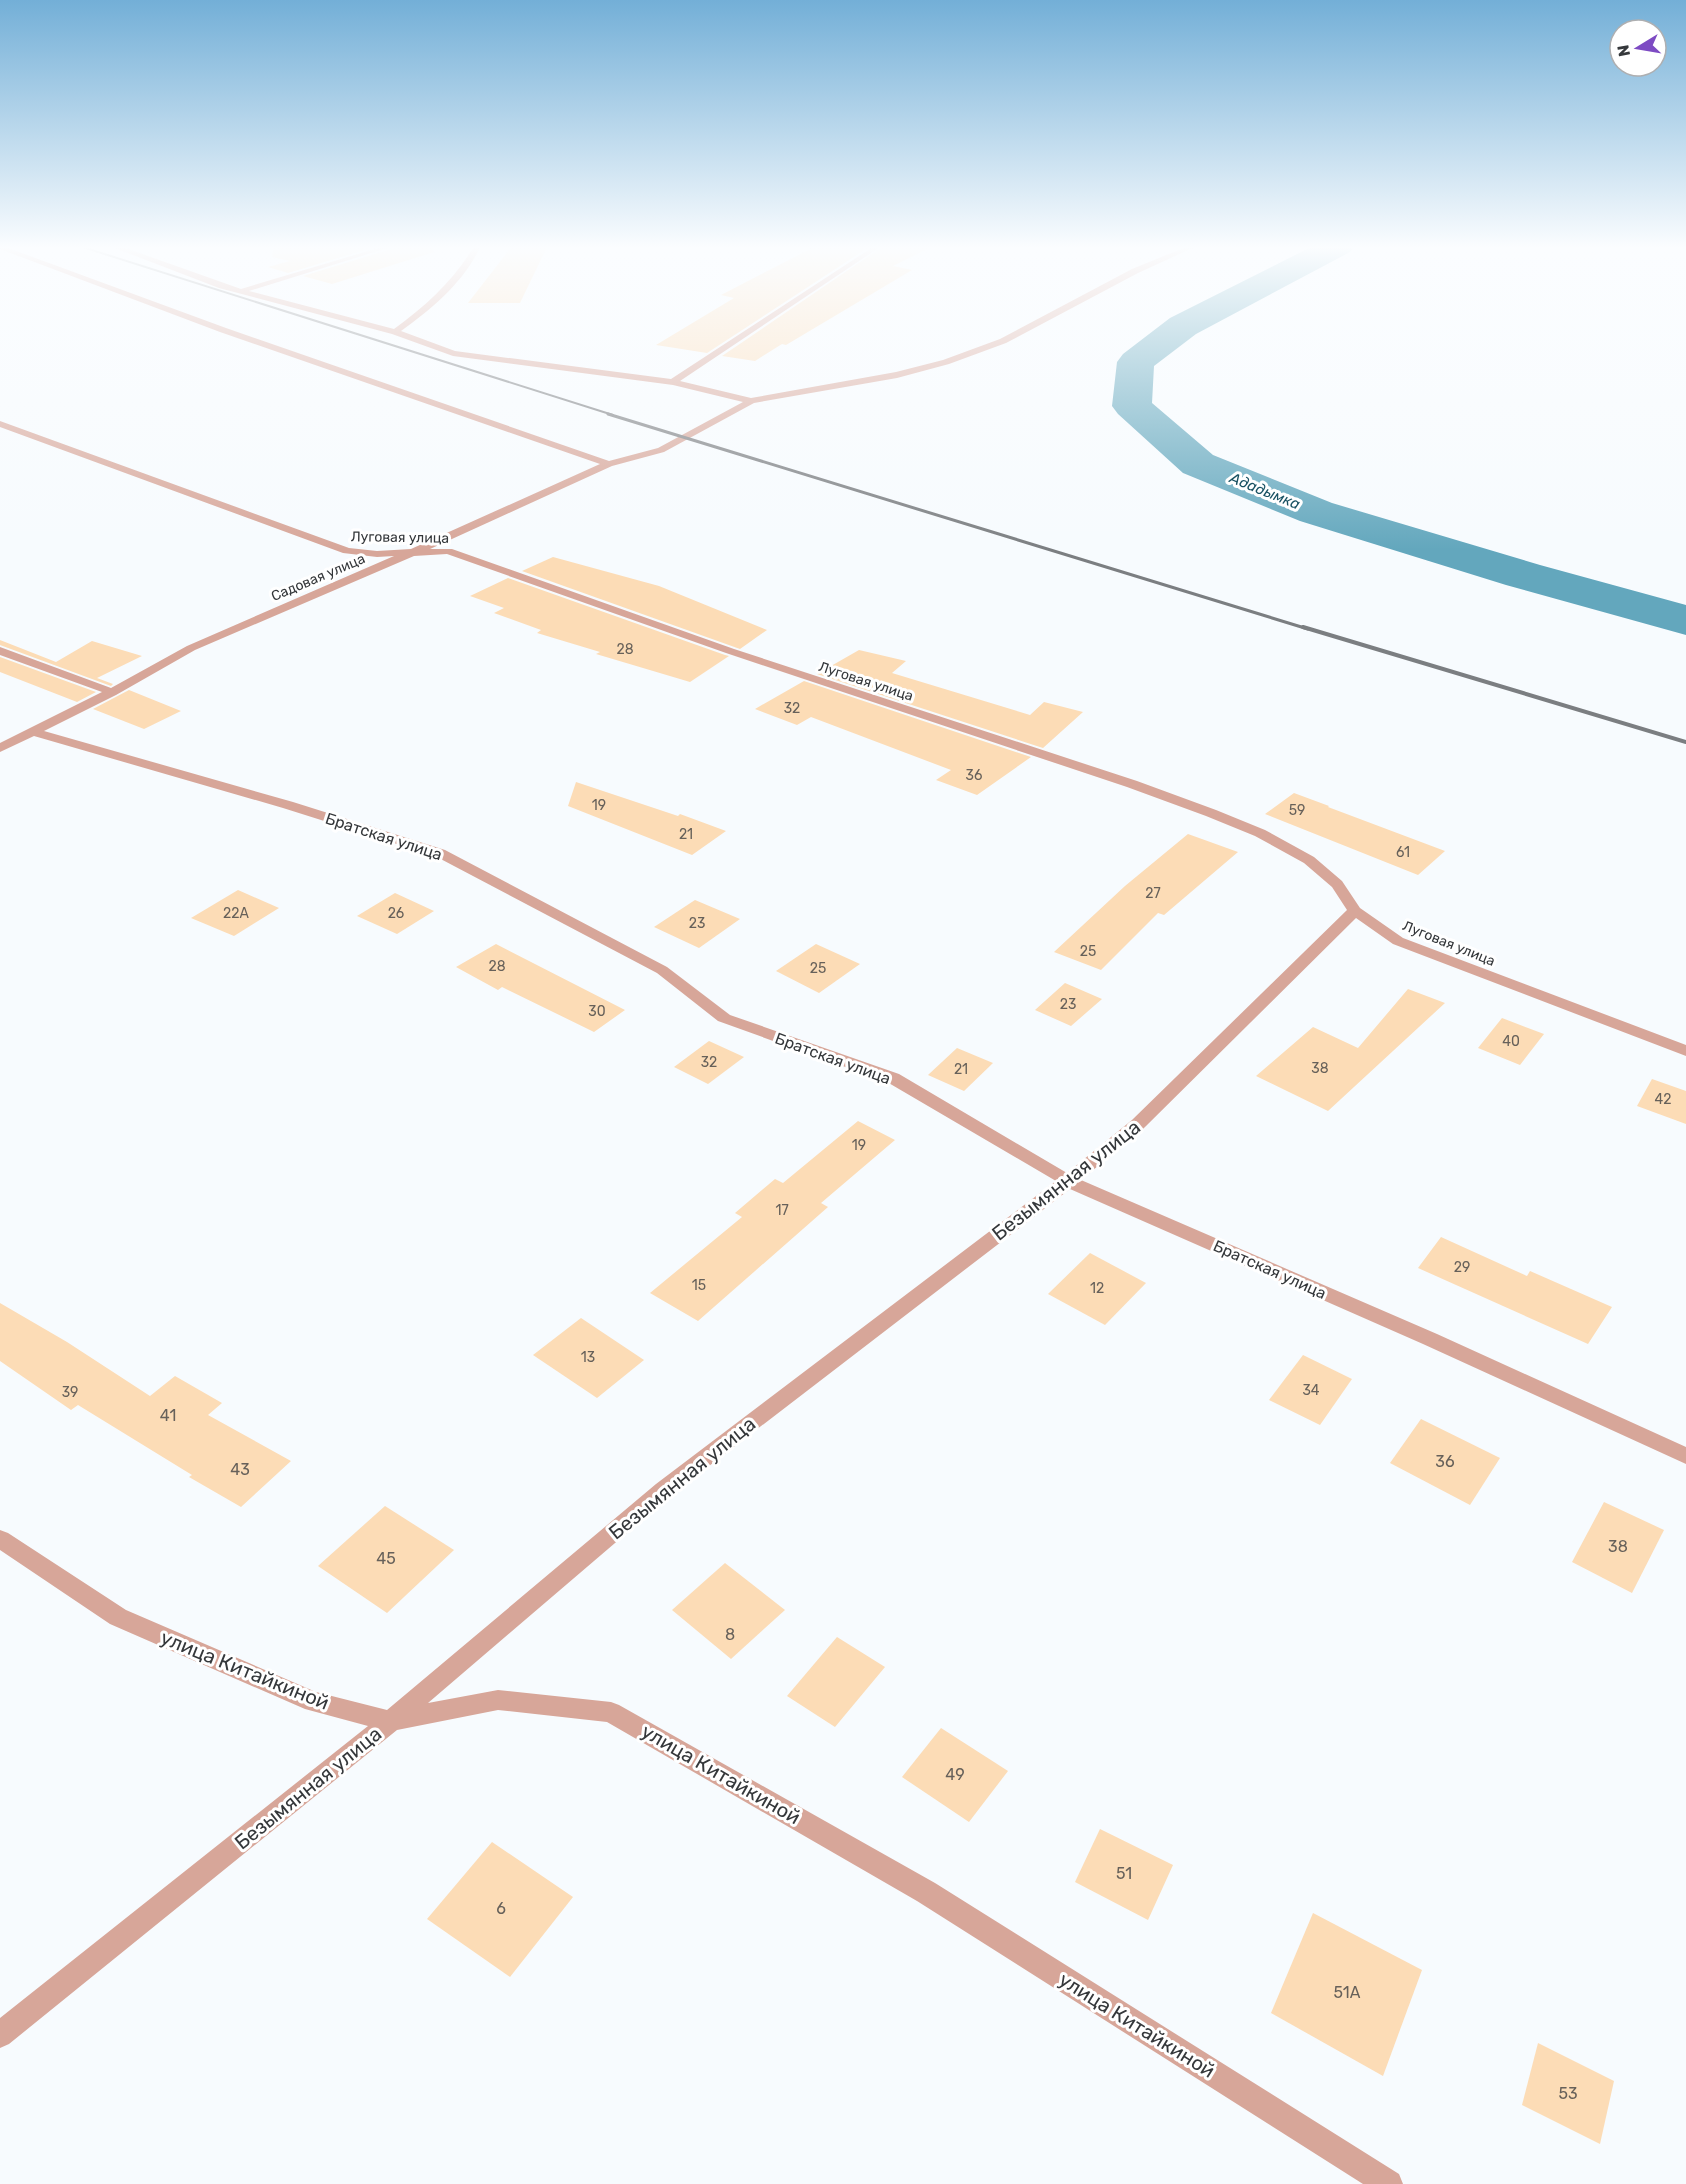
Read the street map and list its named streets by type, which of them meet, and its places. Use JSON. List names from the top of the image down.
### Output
{
  "streets": {
    "street": [
      "Луговая улица",
      "Садовая улица",
      "Братская улица",
      "Безымянная улица",
      "улица Китайкиной"
    ]
  },
  "crossings": [
    ["Луговая улица", "Садовая улица"],
    ["Луговая улица", "Безымянная улица"],
    ["Садовая улица", "Братская улица"],
    ["Братская улица", "Безымянная улица"],
    ["Безымянная улица", "улица Китайкиной"]
  ],
  "water": ["Ададымка"],
  "house_numbers": [
    "28",
    "32",
    "36",
    "19",
    "59",
    "21",
    "61",
    "27",
    "22А",
    "26",
    "23",
    "25",
    "28",
    "25",
    "23",
    "30",
    "40",
    "32",
    "38",
    "21",
    "42",
    "19",
    "17",
    "29",
    "15",
    "12",
    "13",
    "34",
    "39",
    "41",
    "36",
    "43",
    "38",
    "45",
    "8",
    "49",
    "51",
    "6",
    "51А",
    "53"
  ],
  "north": "left"
}
